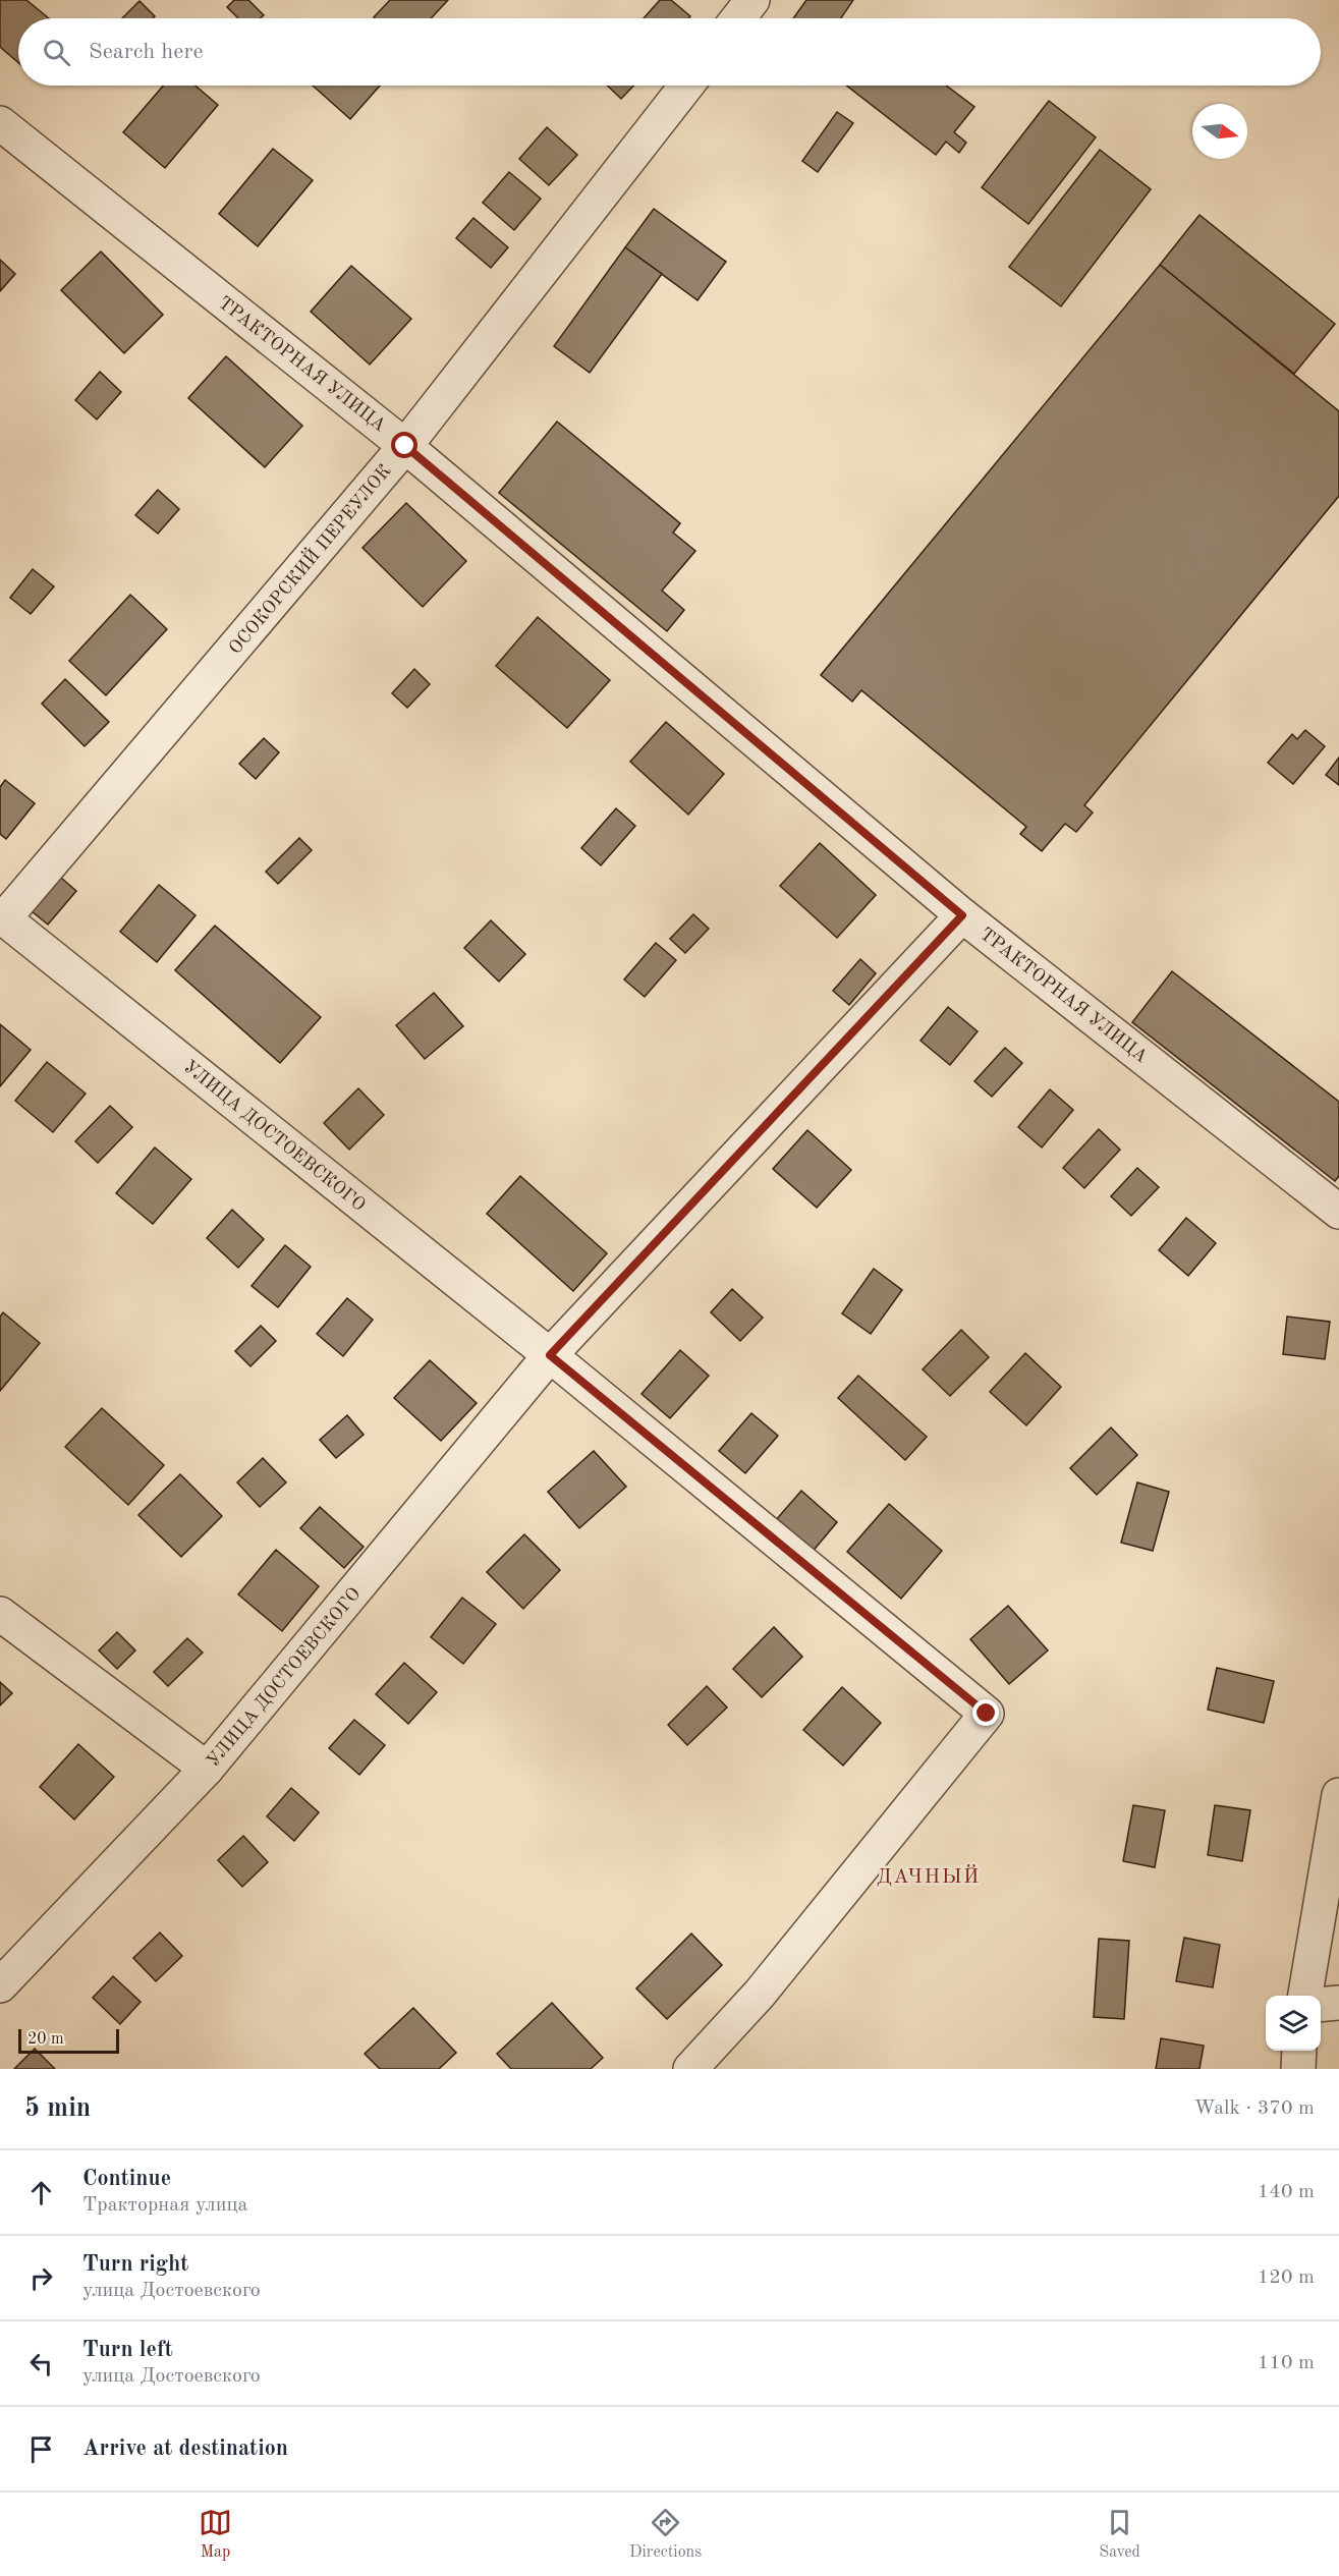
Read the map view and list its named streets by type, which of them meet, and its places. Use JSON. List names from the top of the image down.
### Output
{
  "streets": {
    "street": ["ТРАКТОРНАЯ УЛИЦА", "ОСОКОРСКИЙ ПЕРЕУЛОК", "УЛИЦА ДОСТОЕВСКОГО"]
  },
  "crossings": [
    ["ТРАКТОРНАЯ УЛИЦА", "ОСОКОРСКИЙ ПЕРЕУЛОК"],
    ["ТРАКТОРНАЯ УЛИЦА", "УЛИЦА ДОСТОЕВСКОГО"],
    ["ОСОКОРСКИЙ ПЕРЕУЛОК", "УЛИЦА ДОСТОЕВСКОГО"]
  ],
  "districts": ["ДАЧНЫЙ"],
  "scale_bar": "20 m",
  "north": "right",
  "page": {
    "search": "Search here",
    "scale": "20 m",
    "heading": ["5 min", "Walk · 370 m"],
    "list": [
      ["Continue", "Тракторная улица", "140 m"],
      ["Turn right", "улица Достоевского", "120 m"],
      ["Turn left", "улица Достоевского", "110 m"],
      "Arrive at destination"
    ],
    "nav": ["Map", "Directions", "Saved"]
  }
}
